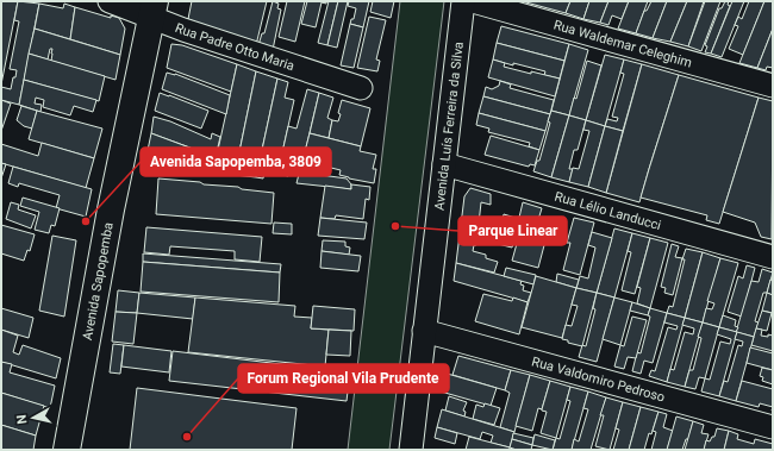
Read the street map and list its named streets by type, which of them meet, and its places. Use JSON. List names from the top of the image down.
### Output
{
  "streets": {
    "main road": ["Avenida Sapopemba"],
    "street": [
      "Rua Waldemar Celeghim",
      "Rua Padre Otto Maria",
      "Avenida Luís Ferreira da Silva",
      "Rua Lélio Landucci",
      "Rua Valdomiro Pedroso"
    ]
  },
  "crossings": [
    ["Rua Padre Otto Maria", "Avenida Sapopemba"],
    ["Avenida Luís Ferreira da Silva", "Rua Lélio Landucci"],
    ["Avenida Luís Ferreira da Silva", "Rua Valdomiro Pedroso"]
  ],
  "places": ["Avenida Sapopemba, 3809", "Parque Linear", "Forum Regional Vila Prudente"],
  "north": "left"
}
